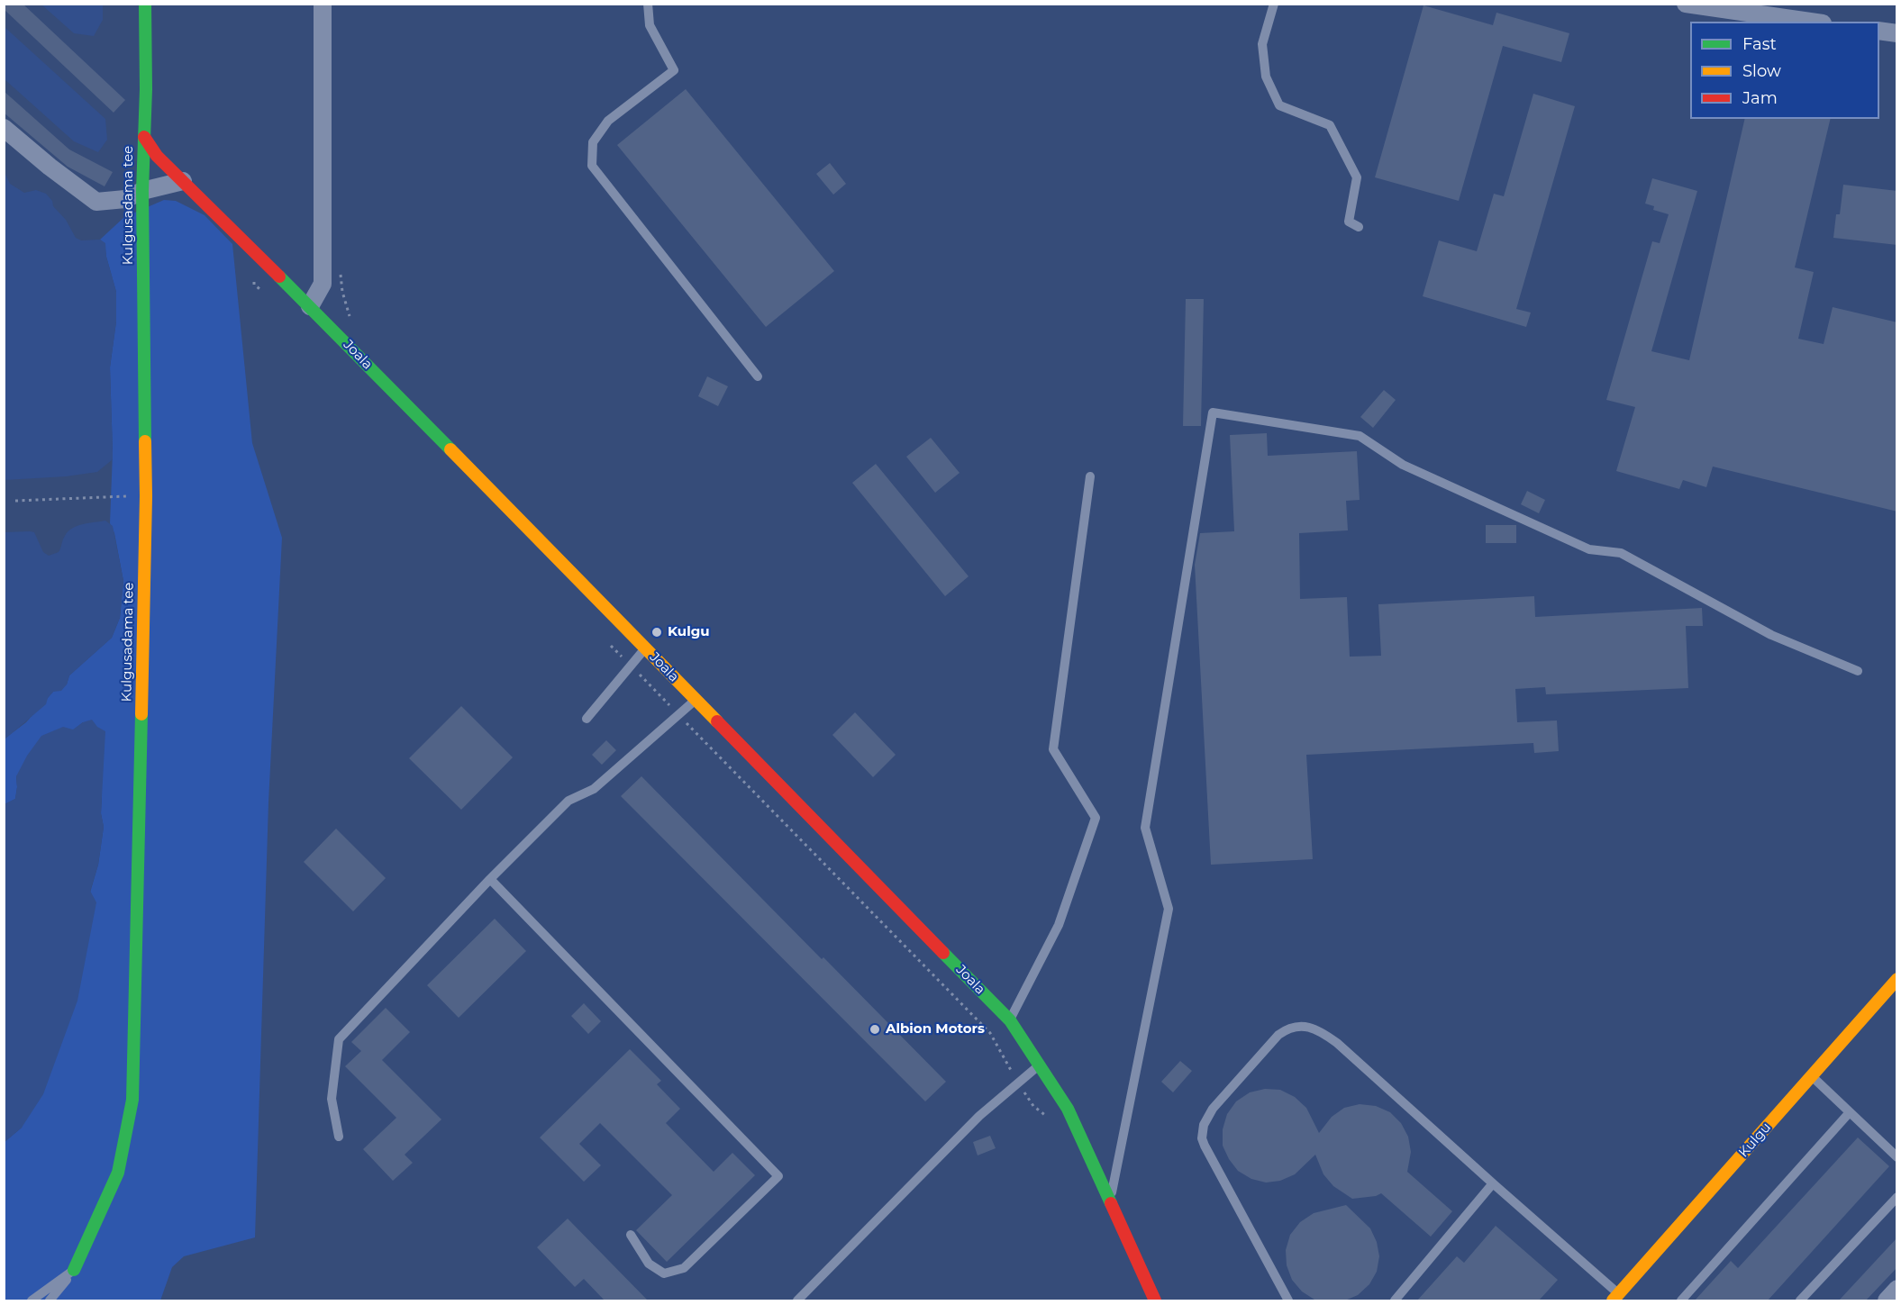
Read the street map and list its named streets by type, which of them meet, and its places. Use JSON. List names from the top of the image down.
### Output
{
  "streets": {
    "street": ["Kulgusadama tee", "Joala", "Kulgu"]
  },
  "crossings": [
    ["Kulgusadama tee", "Joala"]
  ],
  "places": ["Kulgu", "Albion Motors"],
  "legend": ["Fast", "Slow", "Jam"]
}
